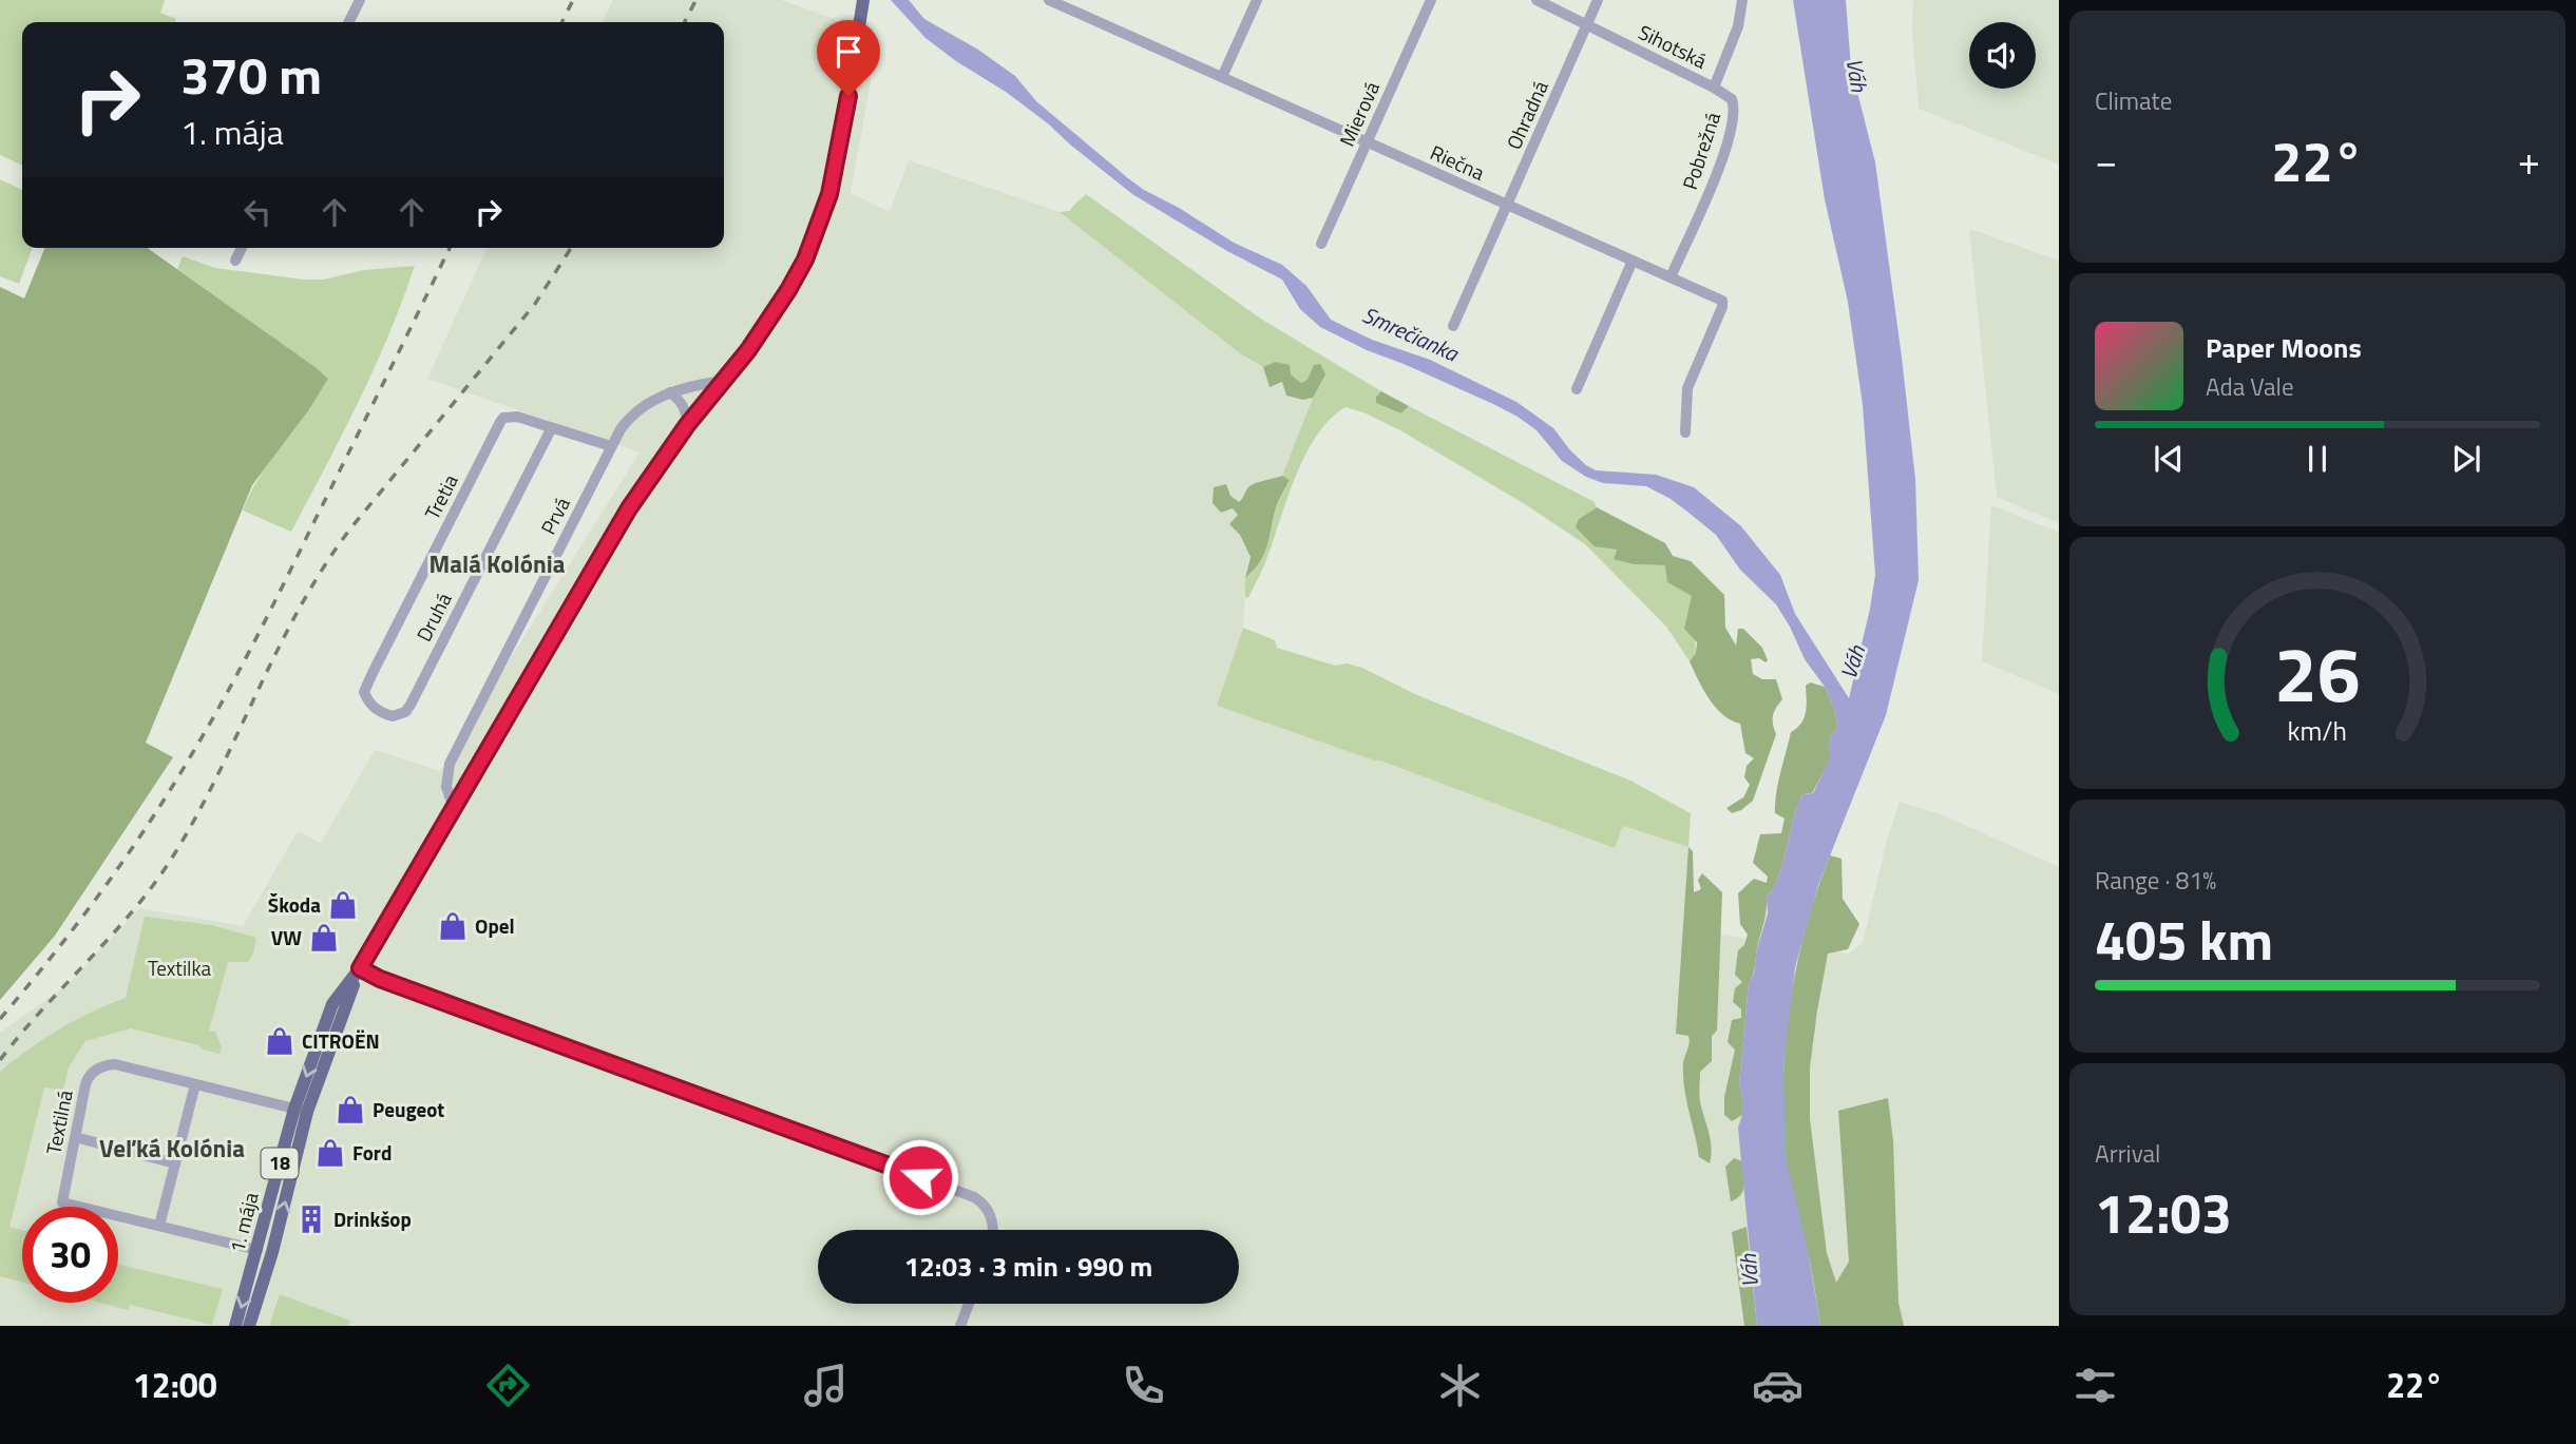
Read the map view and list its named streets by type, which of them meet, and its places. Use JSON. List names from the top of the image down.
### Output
{
  "streets": {
    "main road": ["18", "1. mája"],
    "street": [
      "Sihotská",
      "Mierová",
      "Ohradná",
      "Pobrežná",
      "Riečna",
      "Tretia",
      "Prvá",
      "Druhá",
      "Textilná"
    ]
  },
  "crossings": [
    ["Sihotská", "Ohradná"],
    ["Sihotská", "Pobrežná"],
    ["Mierová", "Riečna"],
    ["Ohradná", "Riečna"],
    ["Pobrežná", "Riečna"],
    ["Tretia", "Druhá"],
    ["Prvá", "1. mája"],
    ["Textilná", "1. mája"]
  ],
  "districts": ["Malá Kolónia", "Veľká Kolónia"],
  "water": ["Váh", "Smrečianka"],
  "parks": ["Textilka"],
  "places": {
    "shop": [
      "Škoda",
      "Opel",
      "VW",
      "CITROËN",
      "Peugeot",
      "Ford"
    ],
    "building": ["Drinkšop"]
  },
  "page": {
    "tile": [
      "Climate",
      ["Range · 81%", "405 km"],
      ["Arrival", "12:03"]
    ],
    "turn": ["370 m", "1. mája"],
    "heat": ["−", "22°", "+"],
    "song": ["Paper Moons", "Ada Vale"],
    "limit": "30",
    "trip": "12:03 · 3 min · 990 m",
    "tabs": ["12:00", "22°"],
    "gauge": ["26", "km/h"]
  }
}
